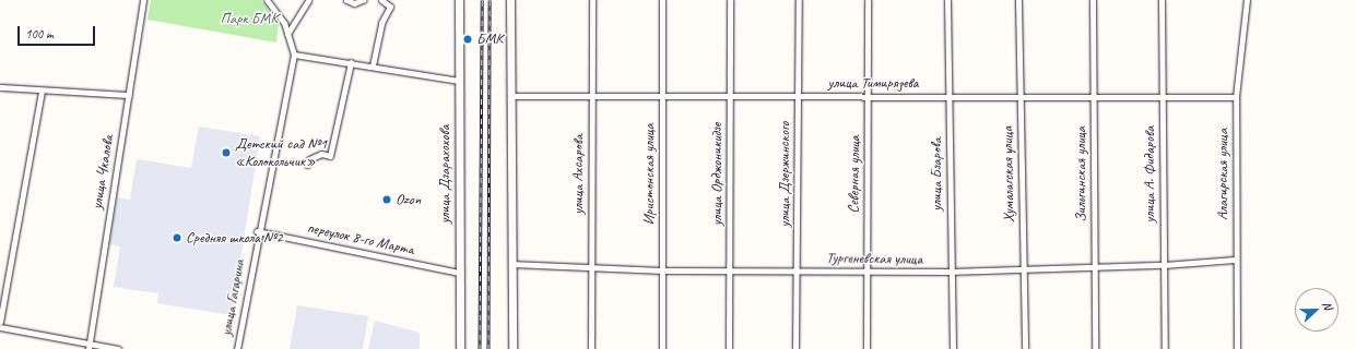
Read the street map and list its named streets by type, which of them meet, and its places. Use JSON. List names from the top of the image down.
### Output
{
  "streets": {
    "street": [
      "улица Тимирязева",
      "улица Чкалова",
      "улица Дзарахохова",
      "улица Ахсарова",
      "Иристонская улица",
      "улица Орджоникидзе",
      "улица Дзержинского",
      "Северная улица",
      "улица Бзарова",
      "Хумалагская улица",
      "Зильгинская улица",
      "улица А. Фидарова",
      "Алагирская улица",
      "переулок 8-го Марта",
      "Тургеневская улица",
      "улица Гагарина"
    ]
  },
  "crossings": [
    ["улица Тимирязева", "улица Ахсарова"],
    ["улица Тимирязева", "Иристонская улица"],
    ["улица Тимирязева", "улица Орджоникидзе"],
    ["улица Тимирязева", "улица Дзержинского"],
    ["улица Тимирязева", "Северная улица"],
    ["улица Тимирязева", "улица Бзарова"],
    ["улица Тимирязева", "Хумалагская улица"],
    ["улица Тимирязева", "Зильгинская улица"],
    ["улица Тимирязева", "улица А. Фидарова"],
    ["улица Тимирязева", "Алагирская улица"],
    ["улица Дзарахохова", "переулок 8-го Марта"],
    ["улица Ахсарова", "Тургеневская улица"],
    ["Иристонская улица", "Тургеневская улица"],
    ["улица Орджоникидзе", "Тургеневская улица"],
    ["улица Дзержинского", "Тургеневская улица"],
    ["Северная улица", "Тургеневская улица"],
    ["улица Бзарова", "Тургеневская улица"],
    ["Хумалагская улица", "Тургеневская улица"],
    ["Зильгинская улица", "Тургеневская улица"],
    ["улица А. Фидарова", "Тургеневская улица"],
    ["Алагирская улица", "Тургеневская улица"],
    ["переулок 8-го Марта", "улица Гагарина"]
  ],
  "parks": ["Парк БМК"],
  "places": [
    "БМК",
    "Детский сад №1 «Колокольчик»",
    "Ozon",
    "Средняя школа №2"
  ],
  "scale_bar": "100 m",
  "north": "right"
}
